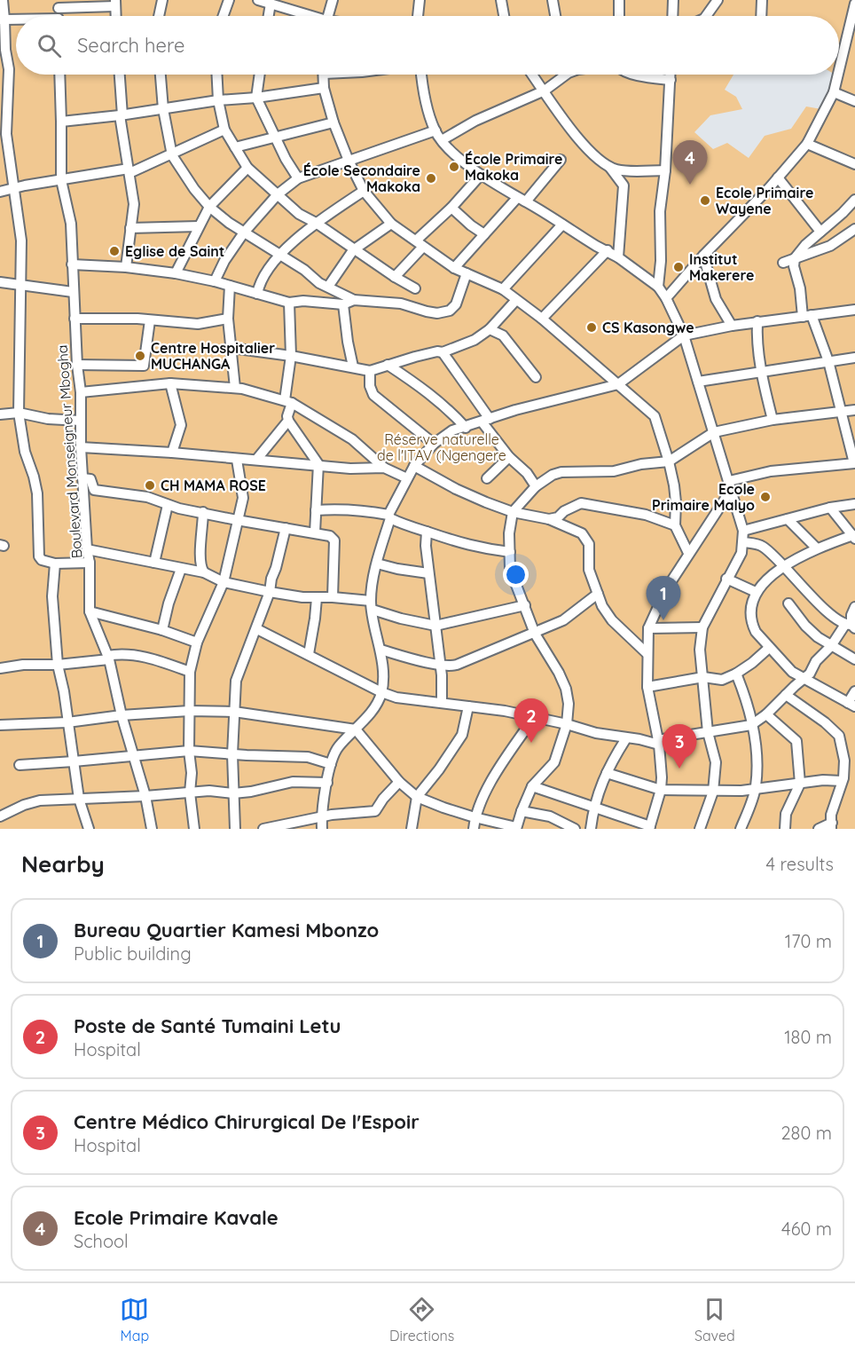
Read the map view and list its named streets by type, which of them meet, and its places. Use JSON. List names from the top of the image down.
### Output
{
  "streets": {
    "street": ["Boulevard Monseigneur Mbogha"]
  },
  "parks": ["Réserve naturelle de l'ITAV (Ngengere"],
  "places": [
    "École Primaire Makoka",
    "École Secondaire Makoka",
    "Ecole Primaire Wayene",
    "Eglise de Saint",
    "Institut Makerere",
    "CS Kasongwe",
    "Centre Hospitalier MUCHANGA",
    "CH MAMA ROSE",
    "Ecole Primaire Malyo"
  ],
  "page": {
    "search": "Search here",
    "pins": [
      "4",
      "1",
      "2",
      "3"
    ],
    "heading": ["Nearby", "4 results"],
    "list": [
      {
        "mark": "1",
        "name": "Bureau Quartier Kamesi Mbonzo",
        "note": "Public building",
        "value": "170 m"
      },
      {
        "mark": "2",
        "name": "Poste de Santé Tumaini Letu",
        "note": "Hospital",
        "value": "180 m"
      },
      {
        "mark": "3",
        "name": "Centre Médico Chirurgical De l'Espoir",
        "note": "Hospital",
        "value": "280 m"
      },
      {
        "mark": "4",
        "name": "Ecole Primaire Kavale",
        "note": "School",
        "value": "460 m"
      }
    ],
    "nav": ["Map", "Directions", "Saved"]
  }
}
